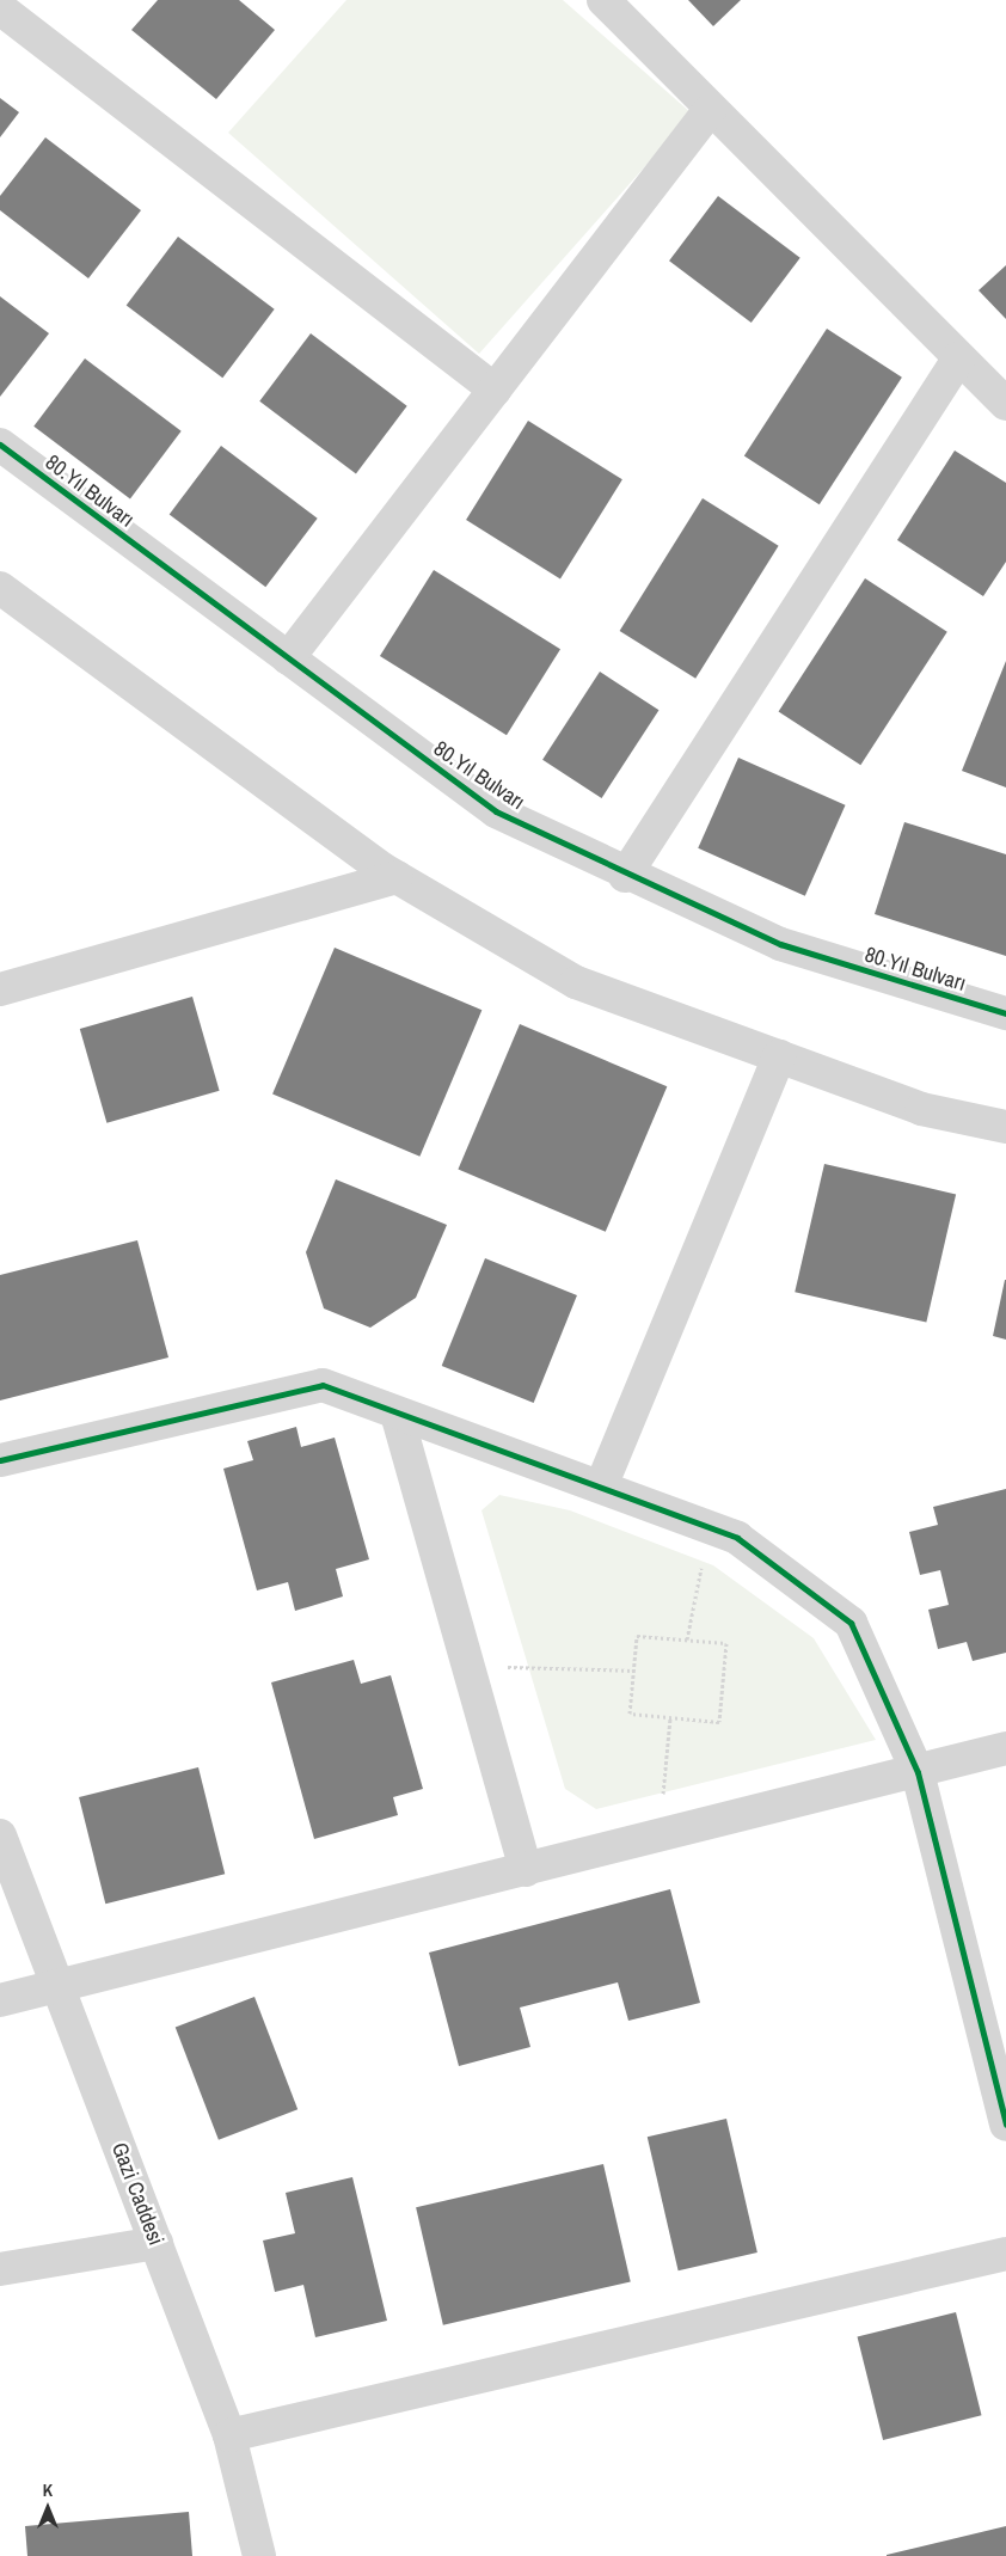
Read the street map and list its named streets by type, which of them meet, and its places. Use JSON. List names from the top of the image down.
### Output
{
  "streets": {
    "street": ["80.Yıl Bulvarı", "Gazi Caddesi"]
  },
  "north": "top"
}
